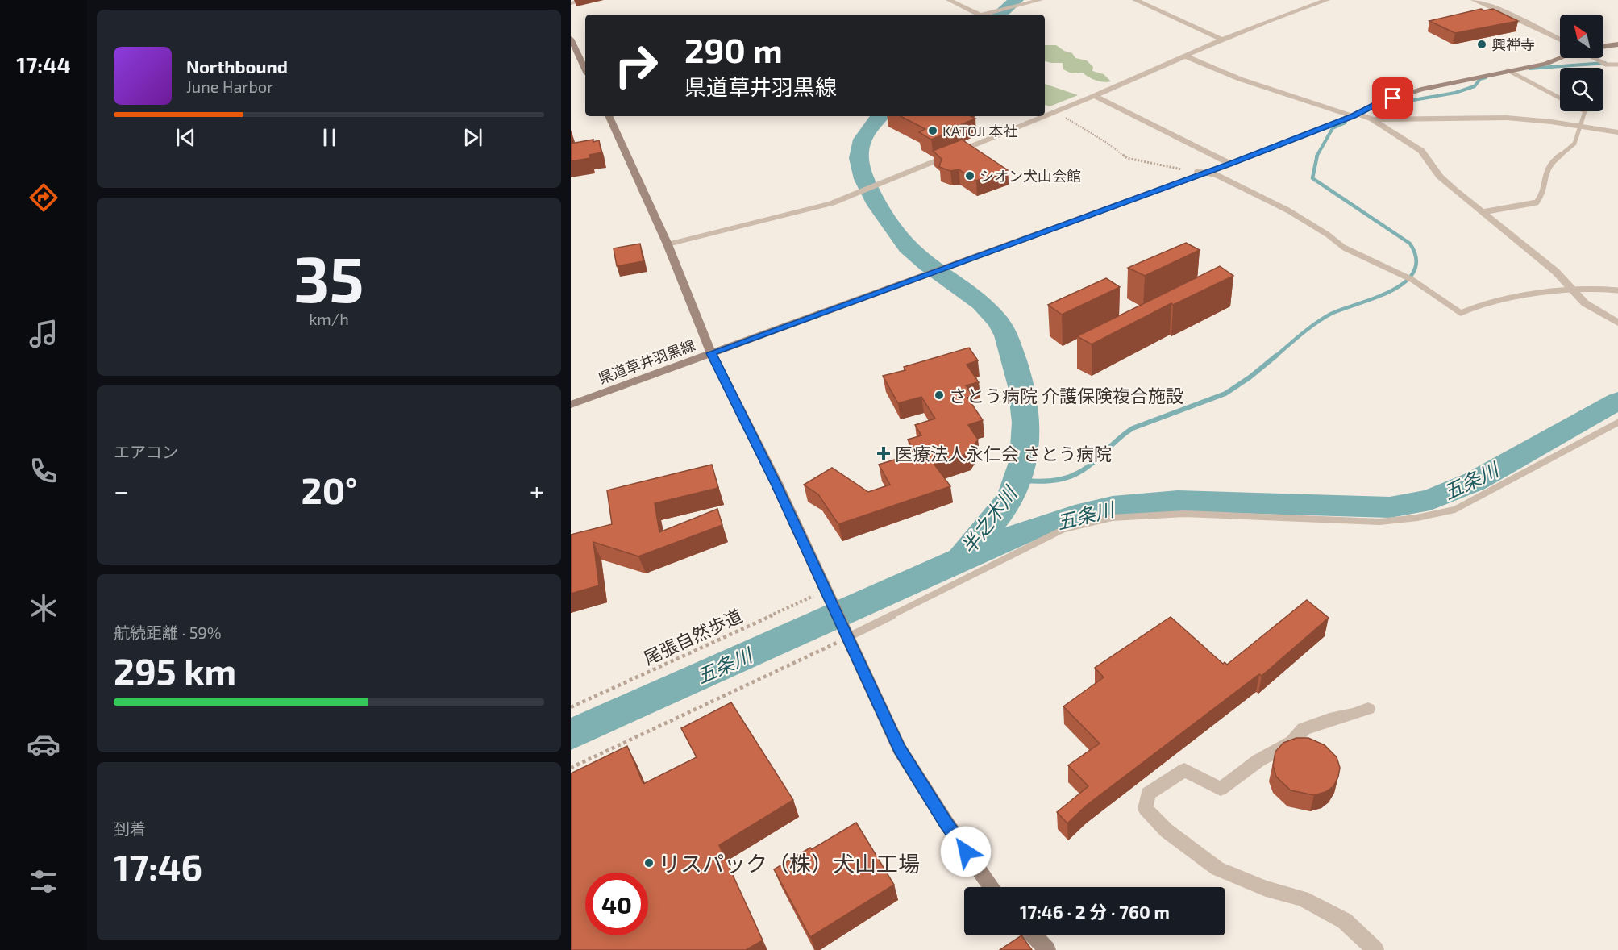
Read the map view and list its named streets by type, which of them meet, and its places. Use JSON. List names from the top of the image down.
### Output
{
  "streets": {
    "main road": ["県道草井羽黒線"],
    "path": ["尾張自然歩道"]
  },
  "water": ["五条川", "半之木川"],
  "places": {
    "other": [
      "興禅寺",
      "KATOJI 本社",
      "シオン犬山会館",
      "さとう病院 介護保険複合施設",
      "リスパック（株）犬山工場"
    ],
    "health": ["医療法人永仁会 さとう病院"]
  },
  "north": "top left",
  "page": {
    "tabs": "17:44",
    "turn": ["290 m", "県道草井羽黒線"],
    "song": ["Northbound", "June Harbor"],
    "tile": [
      ["35", "km/h"],
      "エアコン",
      ["航続距離 · 59%", "295 km"],
      ["到着", "17:46"]
    ],
    "heat": ["−", "20°", "+"],
    "limit": "40",
    "trip": "17:46 · 2 分 · 760 m"
  }
}
